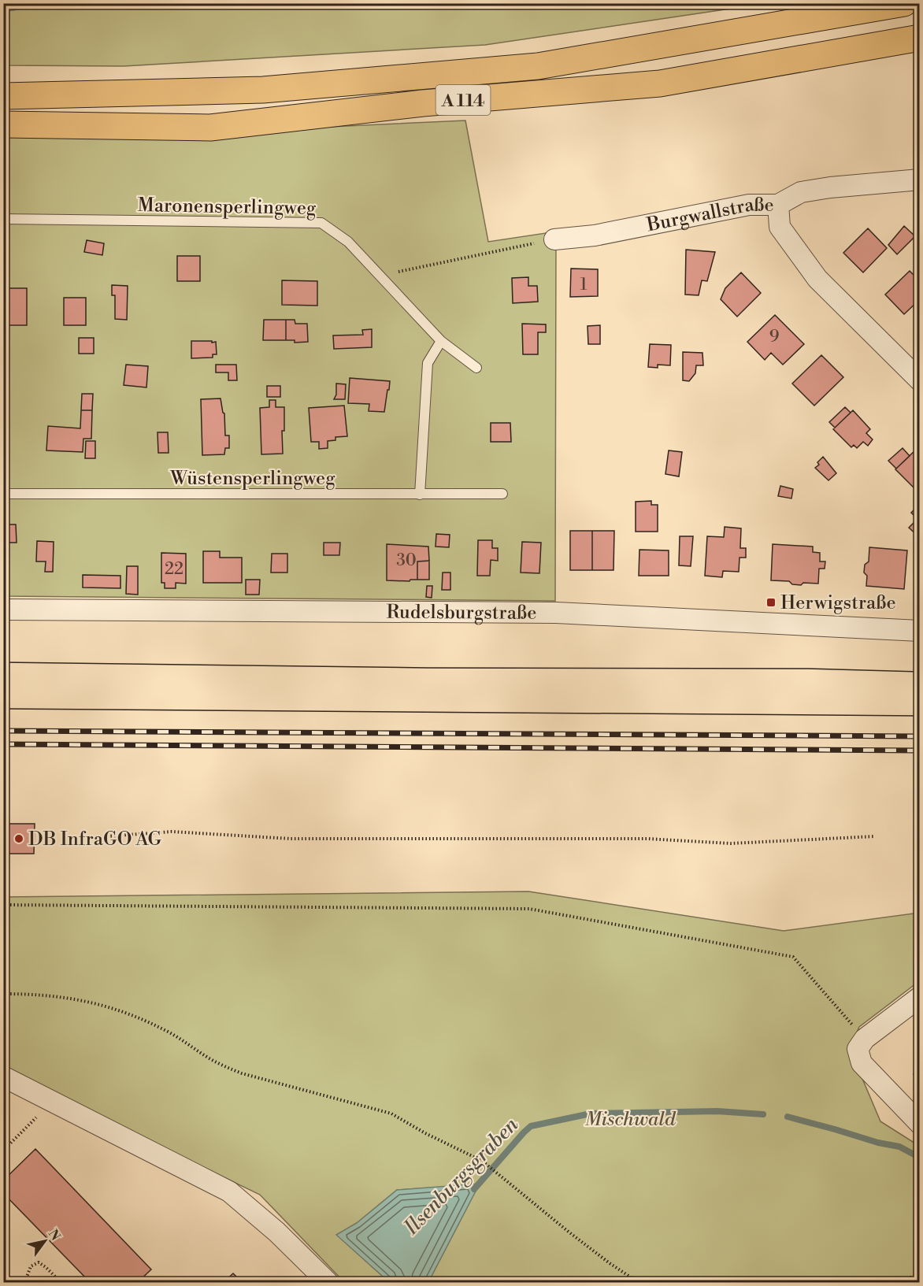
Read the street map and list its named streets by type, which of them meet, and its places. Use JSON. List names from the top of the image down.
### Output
{
  "streets": {
    "highway": ["A 114"],
    "street": ["Burgwallstraße", "Rudelsburgstraße"],
    "lane": ["Maronensperlingweg", "Wüstensperlingweg"]
  },
  "water": ["Ilsenburgsgraben"],
  "parks": ["Mischwald"],
  "places": {
    "transit": ["Herwigstraße"],
    "other": ["DB InfraGO AG"]
  },
  "house_numbers": [
    "1",
    "9",
    "30",
    "22"
  ],
  "north": "top right"
}
